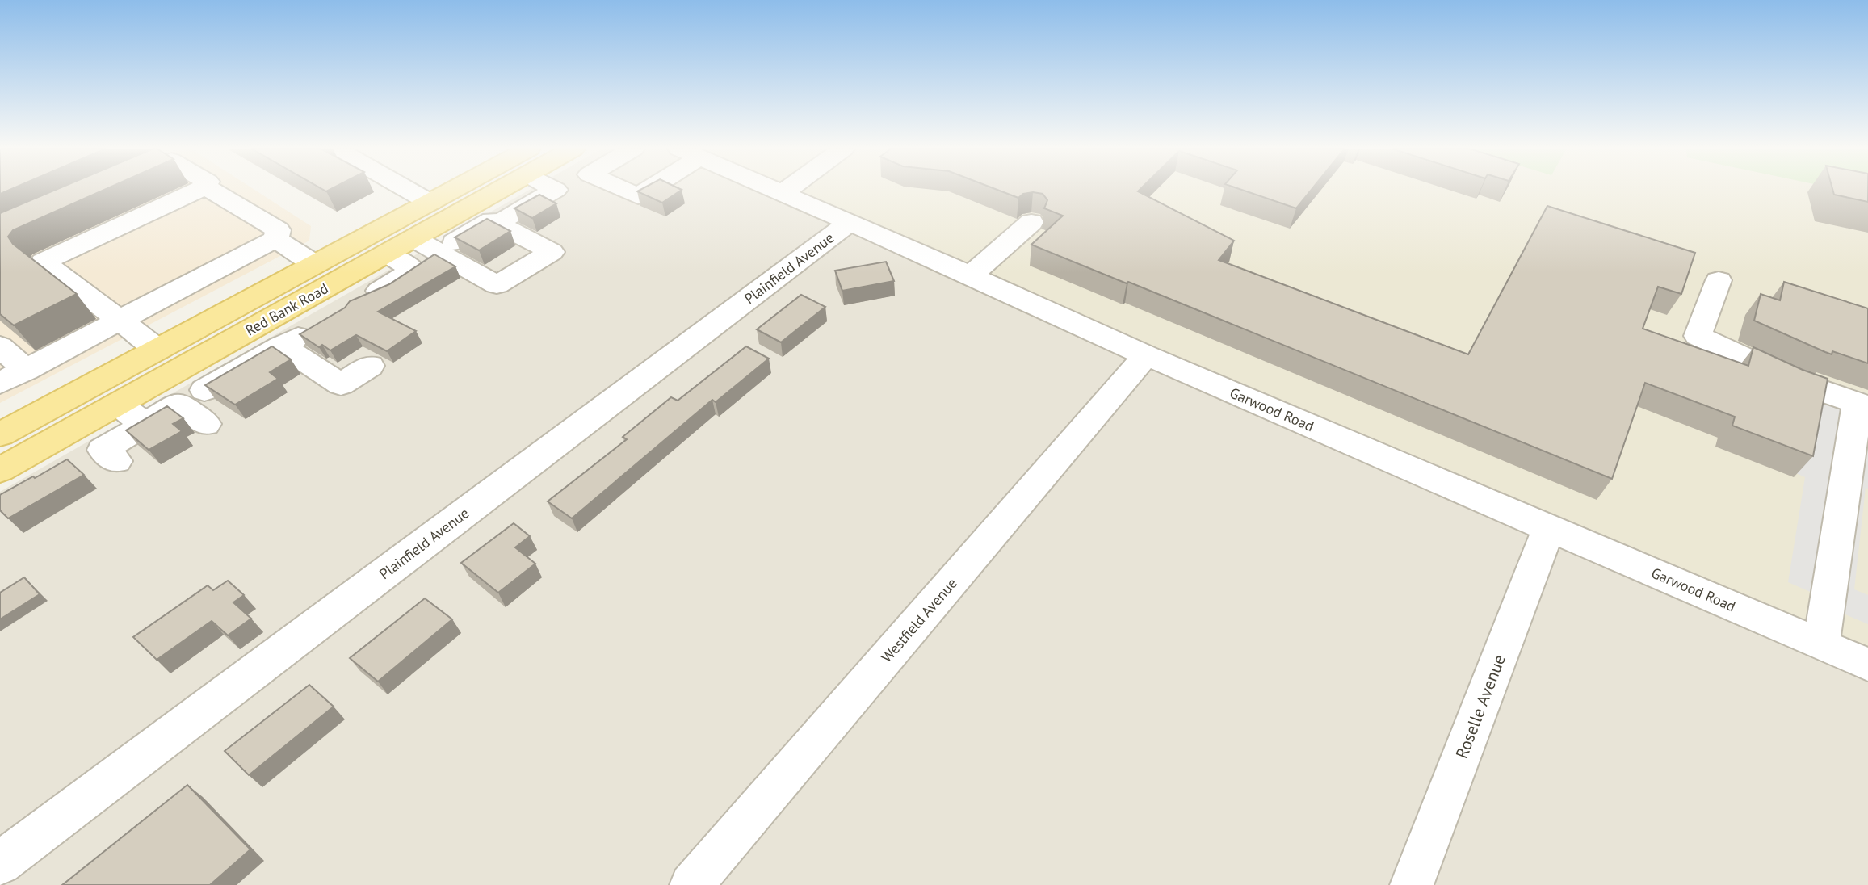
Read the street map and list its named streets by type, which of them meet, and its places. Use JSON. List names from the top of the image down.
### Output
{
  "streets": {
    "main road": ["Red Bank Road"],
    "street": [
      "Plainfield Avenue",
      "Garwood Road",
      "Westfield Avenue",
      "Roselle Avenue"
    ]
  },
  "crossings": [
    ["Plainfield Avenue", "Garwood Road"],
    ["Garwood Road", "Westfield Avenue"],
    ["Garwood Road", "Roselle Avenue"]
  ]
}
